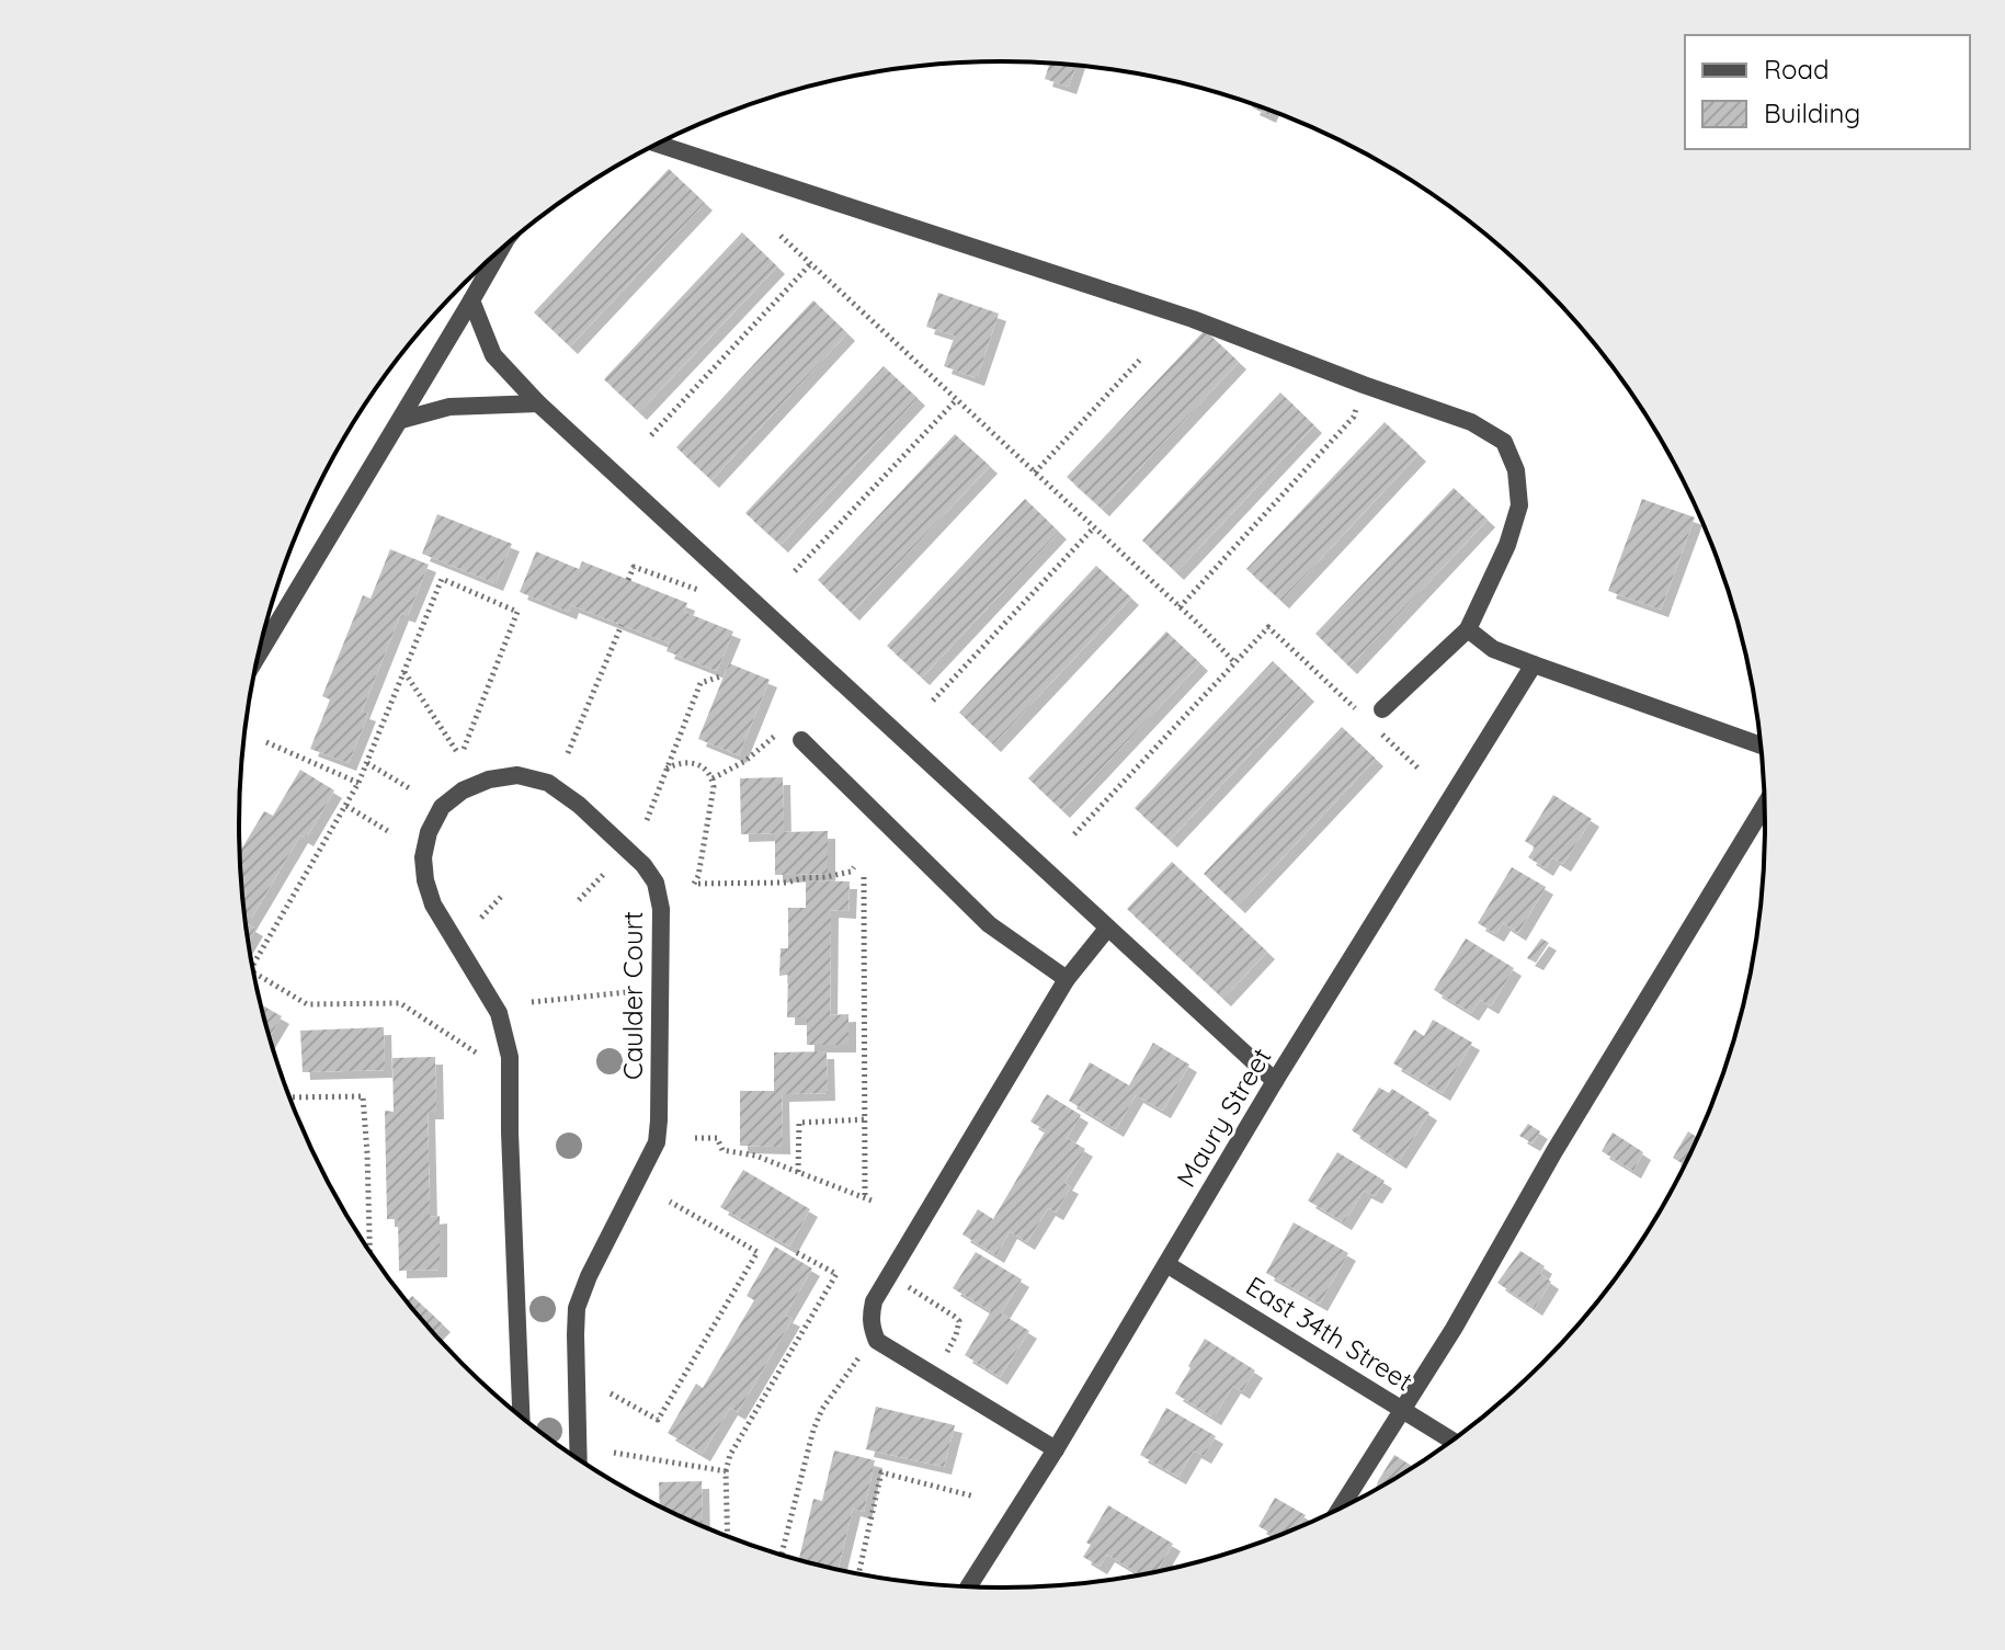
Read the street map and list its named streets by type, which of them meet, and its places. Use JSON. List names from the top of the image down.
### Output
{
  "streets": {
    "street": ["Caulder Court", "Maury Street", "East 34th Street"]
  },
  "crossings": [
    ["Maury Street", "East 34th Street"]
  ],
  "legend": ["Road", "Building"]
}
